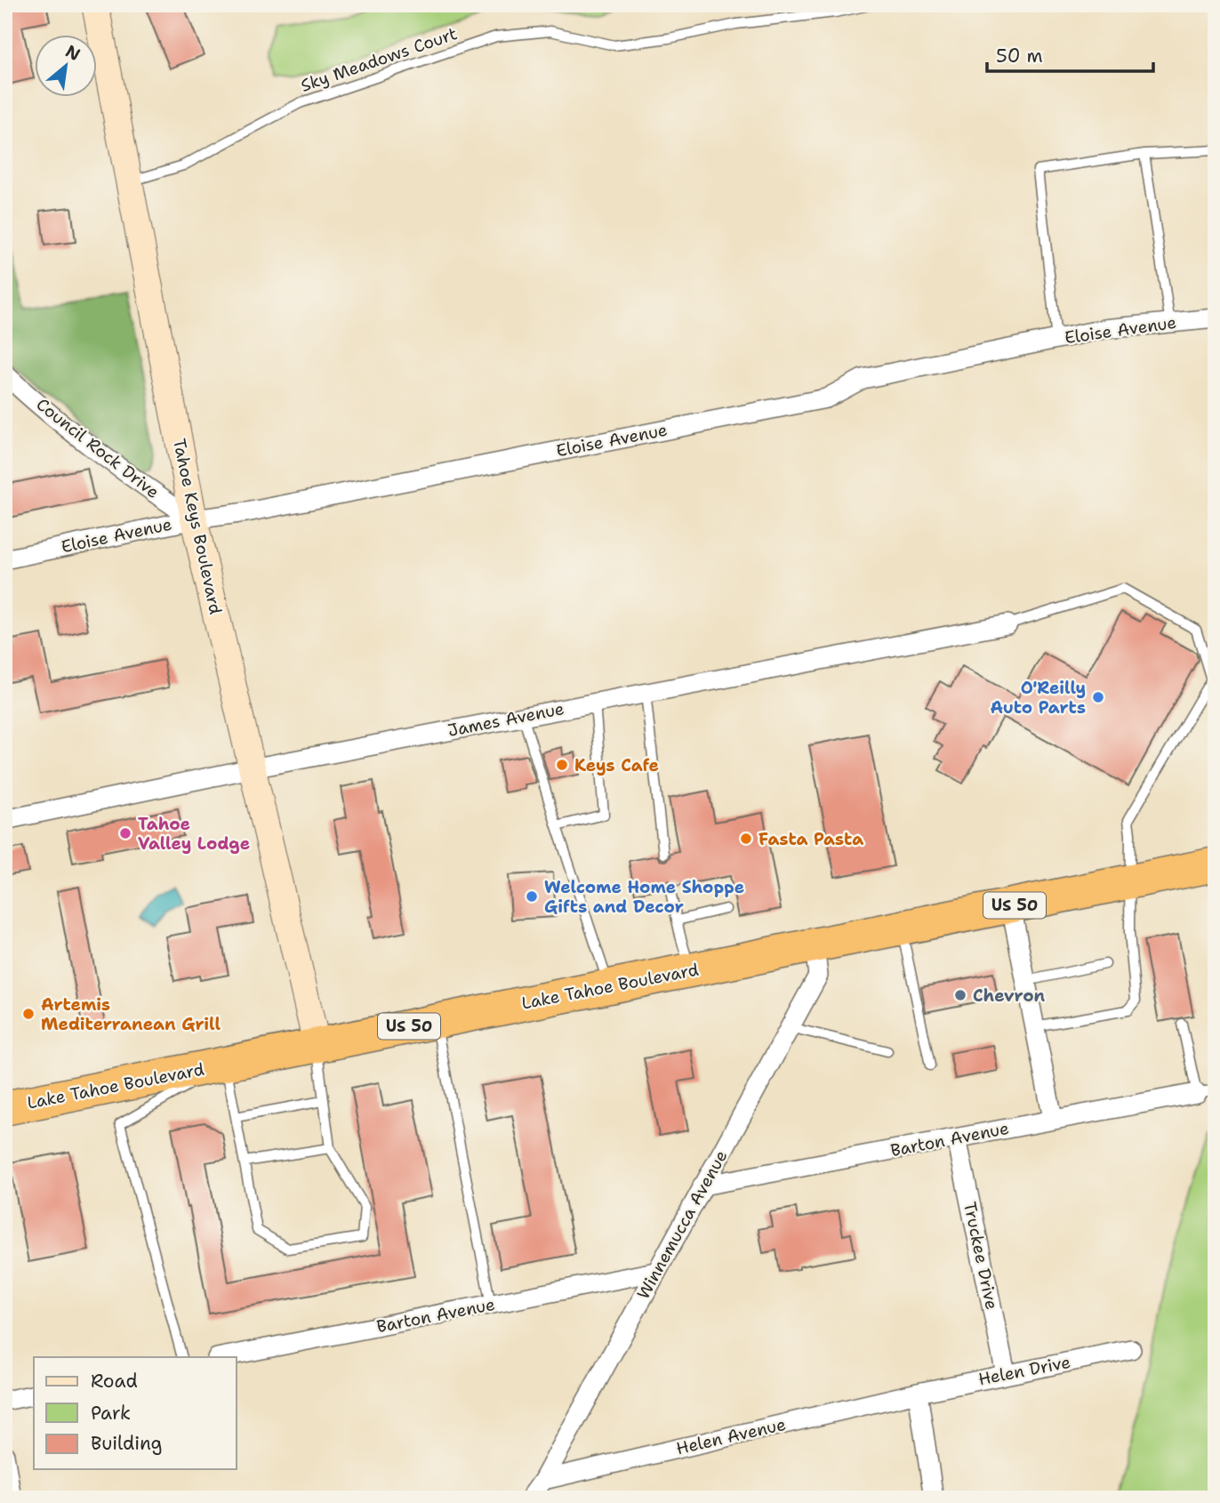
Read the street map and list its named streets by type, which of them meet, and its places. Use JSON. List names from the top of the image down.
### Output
{
  "streets": {
    "highway": ["US 50", "Lake Tahoe Boulevard"],
    "street": [
      "Eloise Avenue",
      "Council Rock Drive",
      "Tahoe Keys Boulevard",
      "James Avenue",
      "Barton Avenue",
      "Winnemucca Avenue",
      "Truckee Drive",
      "Helen Drive",
      "Helen Avenue"
    ],
    "lane": ["Sky Meadows Court"]
  },
  "crossings": [
    ["Sky Meadows Court", "Tahoe Keys Boulevard"],
    ["Eloise Avenue", "Council Rock Drive"],
    ["Eloise Avenue", "Tahoe Keys Boulevard"],
    ["Council Rock Drive", "Tahoe Keys Boulevard"],
    ["Tahoe Keys Boulevard", "James Avenue"],
    ["Tahoe Keys Boulevard", "Lake Tahoe Boulevard"],
    ["Lake Tahoe Boulevard", "Winnemucca Avenue"],
    ["Barton Avenue", "Winnemucca Avenue"],
    ["Barton Avenue", "Truckee Drive"],
    ["Winnemucca Avenue", "Helen Avenue"],
    ["Truckee Drive", "Helen Drive"],
    ["Helen Drive", "Helen Avenue"]
  ],
  "places": [
    "O'Reilly Auto Parts",
    "Keys Cafe",
    "Tahoe Valley Lodge",
    "Fasta Pasta",
    "Welcome Home Shoppe Gifts and Decor",
    "Chevron",
    "Artemis Mediterranean Grill"
  ],
  "legend": ["Road", "Park", "Building"],
  "scale_bar": "50 m",
  "north": "top right"
}
